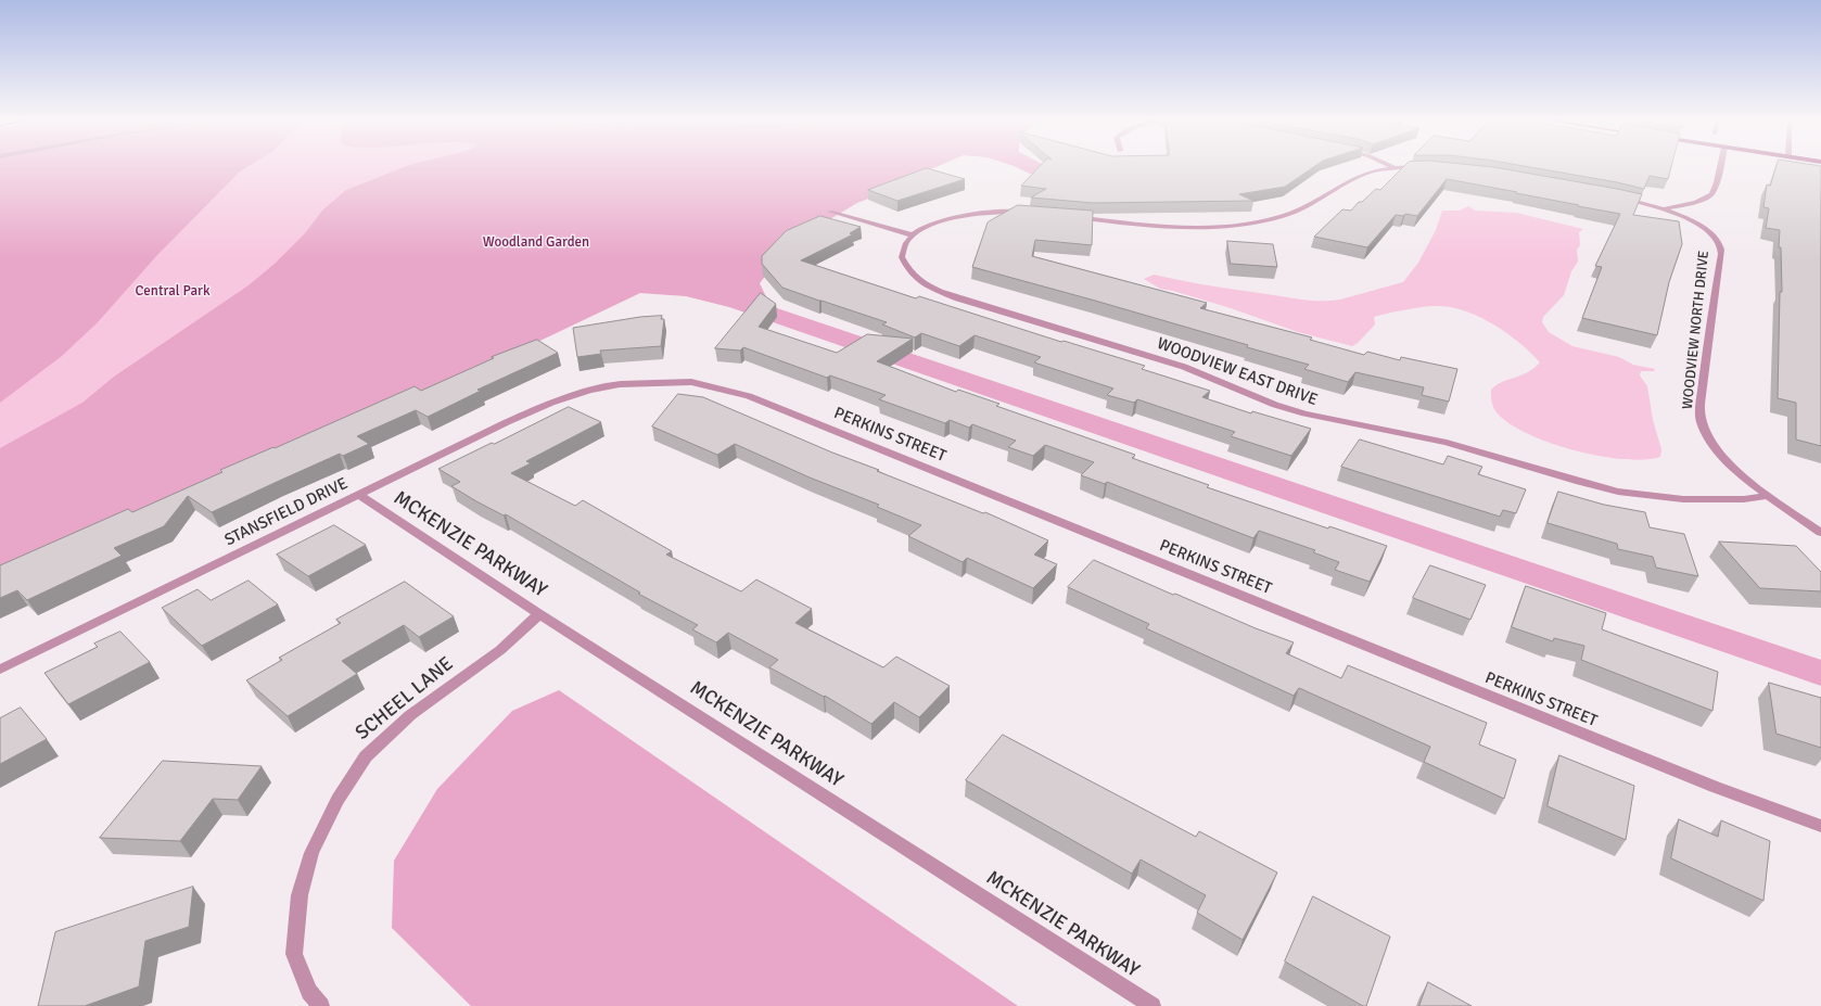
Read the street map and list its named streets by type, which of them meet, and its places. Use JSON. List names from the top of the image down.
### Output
{
  "streets": {
    "street": [
      "WOODVIEW NORTH DRIVE",
      "WOODVIEW EAST DRIVE",
      "PERKINS STREET",
      "STANSFIELD DRIVE",
      "MCKENZIE PARKWAY",
      "SCHEEL LANE"
    ]
  },
  "crossings": [
    ["WOODVIEW NORTH DRIVE", "WOODVIEW EAST DRIVE"],
    ["PERKINS STREET", "STANSFIELD DRIVE"],
    ["STANSFIELD DRIVE", "MCKENZIE PARKWAY"],
    ["MCKENZIE PARKWAY", "SCHEEL LANE"]
  ],
  "parks": ["Woodland Garden", "Central Park"]
}
